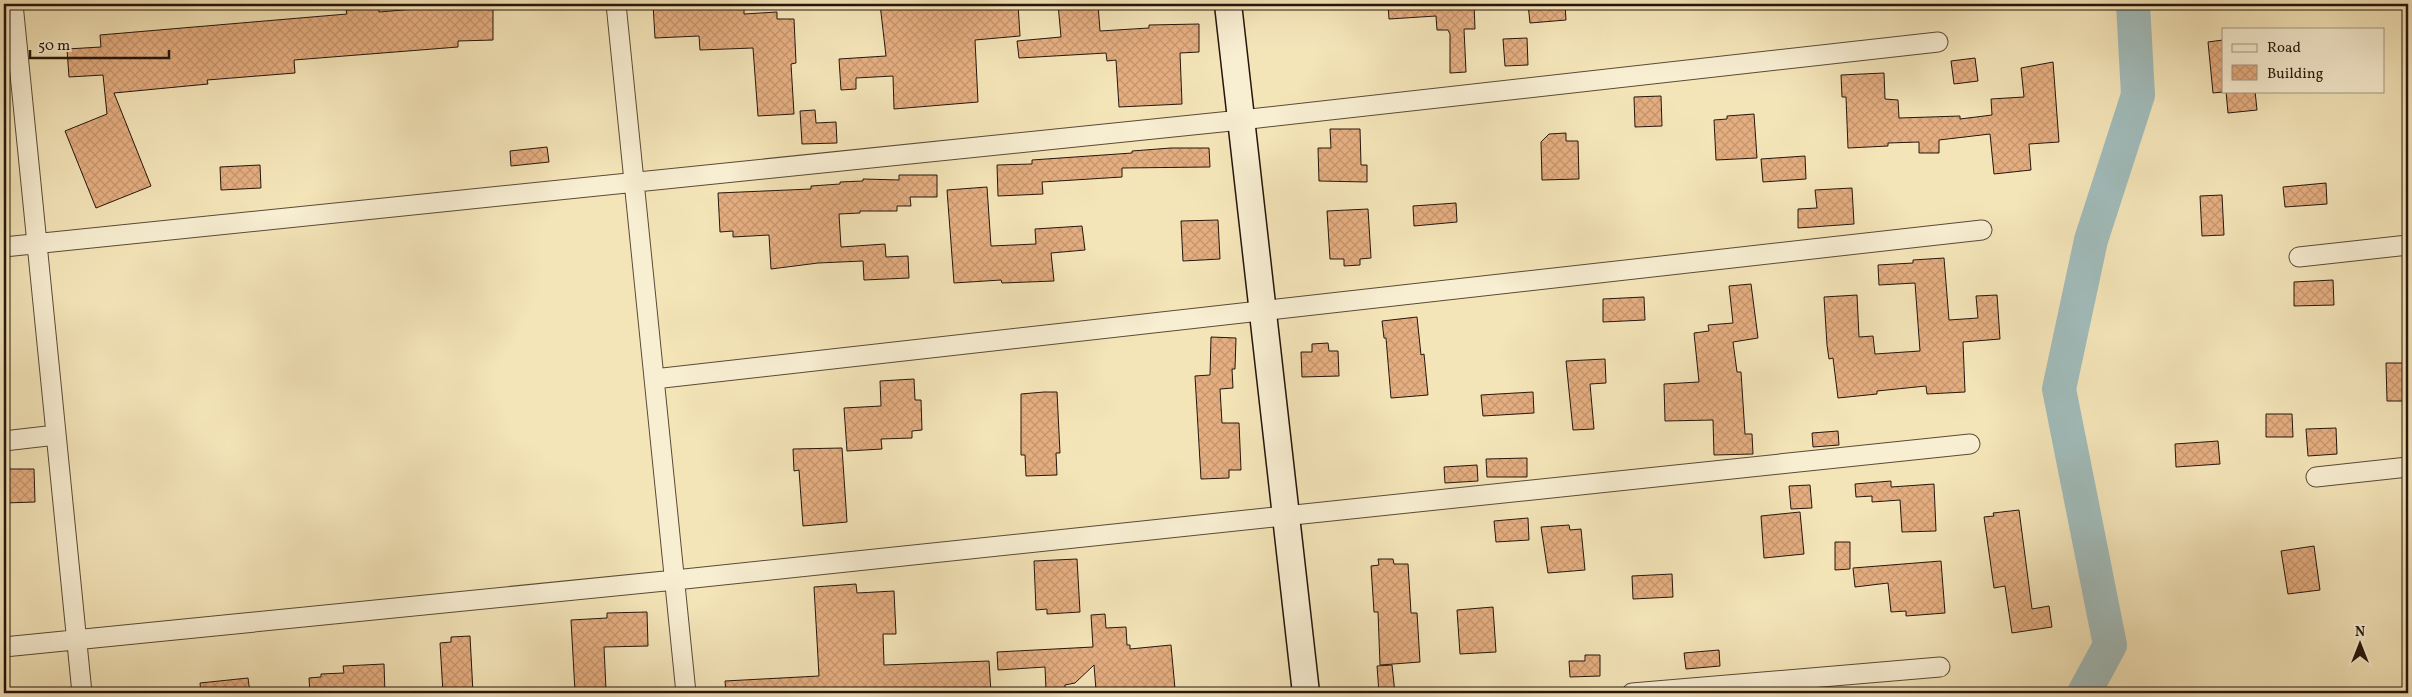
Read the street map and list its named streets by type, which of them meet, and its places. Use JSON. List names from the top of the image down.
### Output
{
  "legend": ["Road", "Building"],
  "scale_bar": "50 m",
  "north": "top"
}
